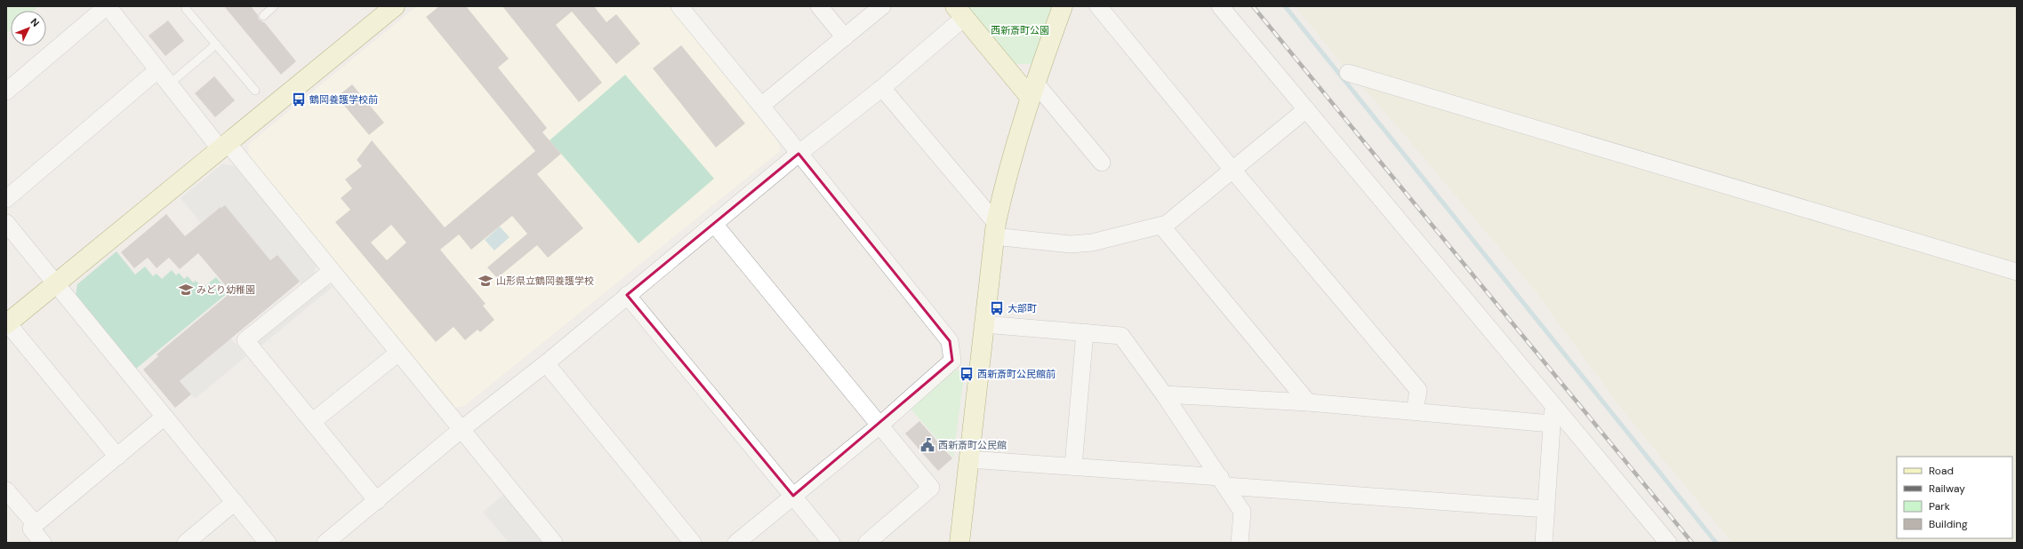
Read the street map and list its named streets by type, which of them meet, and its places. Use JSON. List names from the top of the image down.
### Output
{
  "parks": ["西新斎町公園"],
  "places": {
    "bus stop": ["鶴岡養護学校前", "大部町", "西新斎町公民館前"],
    "school or university": ["山形県立鶴岡養護学校", "みどり幼稚園"],
    "public building": ["西新斎町公民館"]
  },
  "legend": [
    "Road",
    "Railway",
    "Park",
    "Building"
  ],
  "north": "top right"
}
